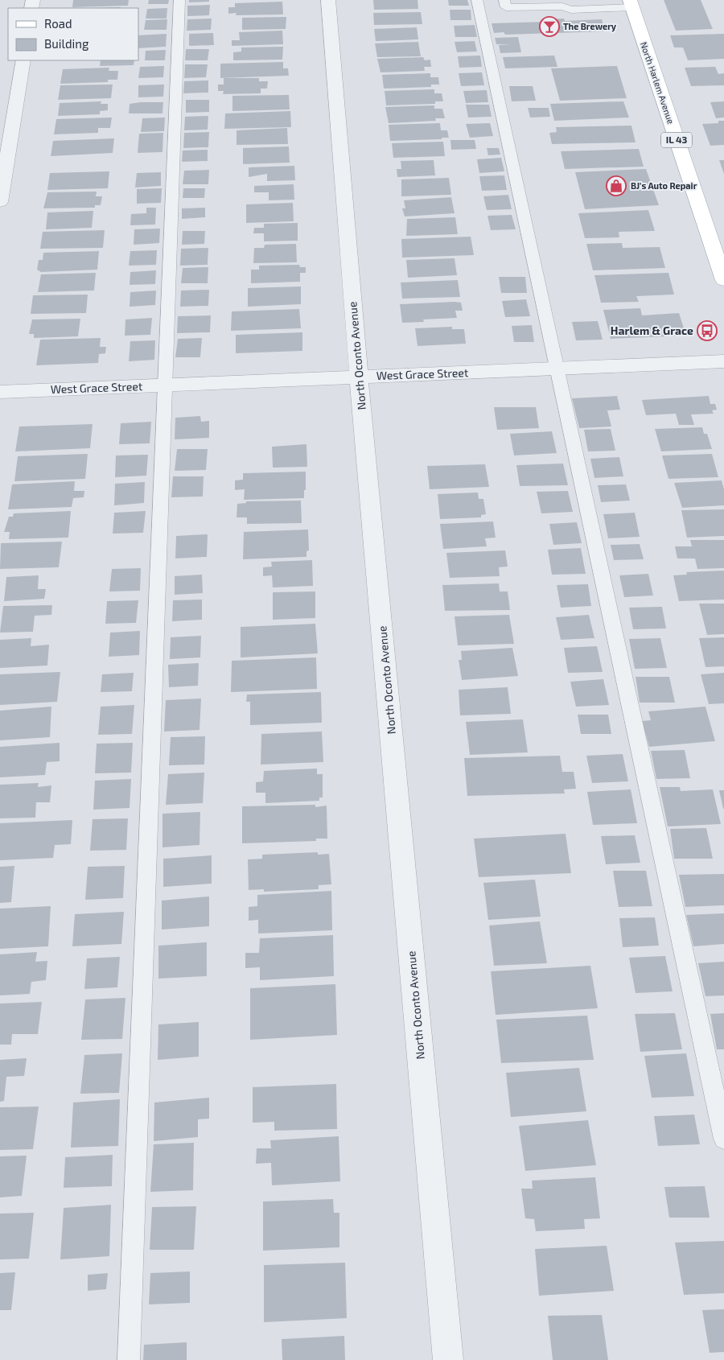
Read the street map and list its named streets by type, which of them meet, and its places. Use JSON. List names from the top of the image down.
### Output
{
  "streets": {
    "main road": ["North Harlem Avenue", "IL 43"],
    "street": ["North Oconto Avenue", "West Grace Street"]
  },
  "crossings": [
    ["North Oconto Avenue", "West Grace Street"]
  ],
  "places": {
    "bar": ["The Brewery"],
    "shop": ["BJ's Auto Repair"],
    "bus stop": ["Harlem & Grace"]
  },
  "legend": ["Road", "Building"]
}
